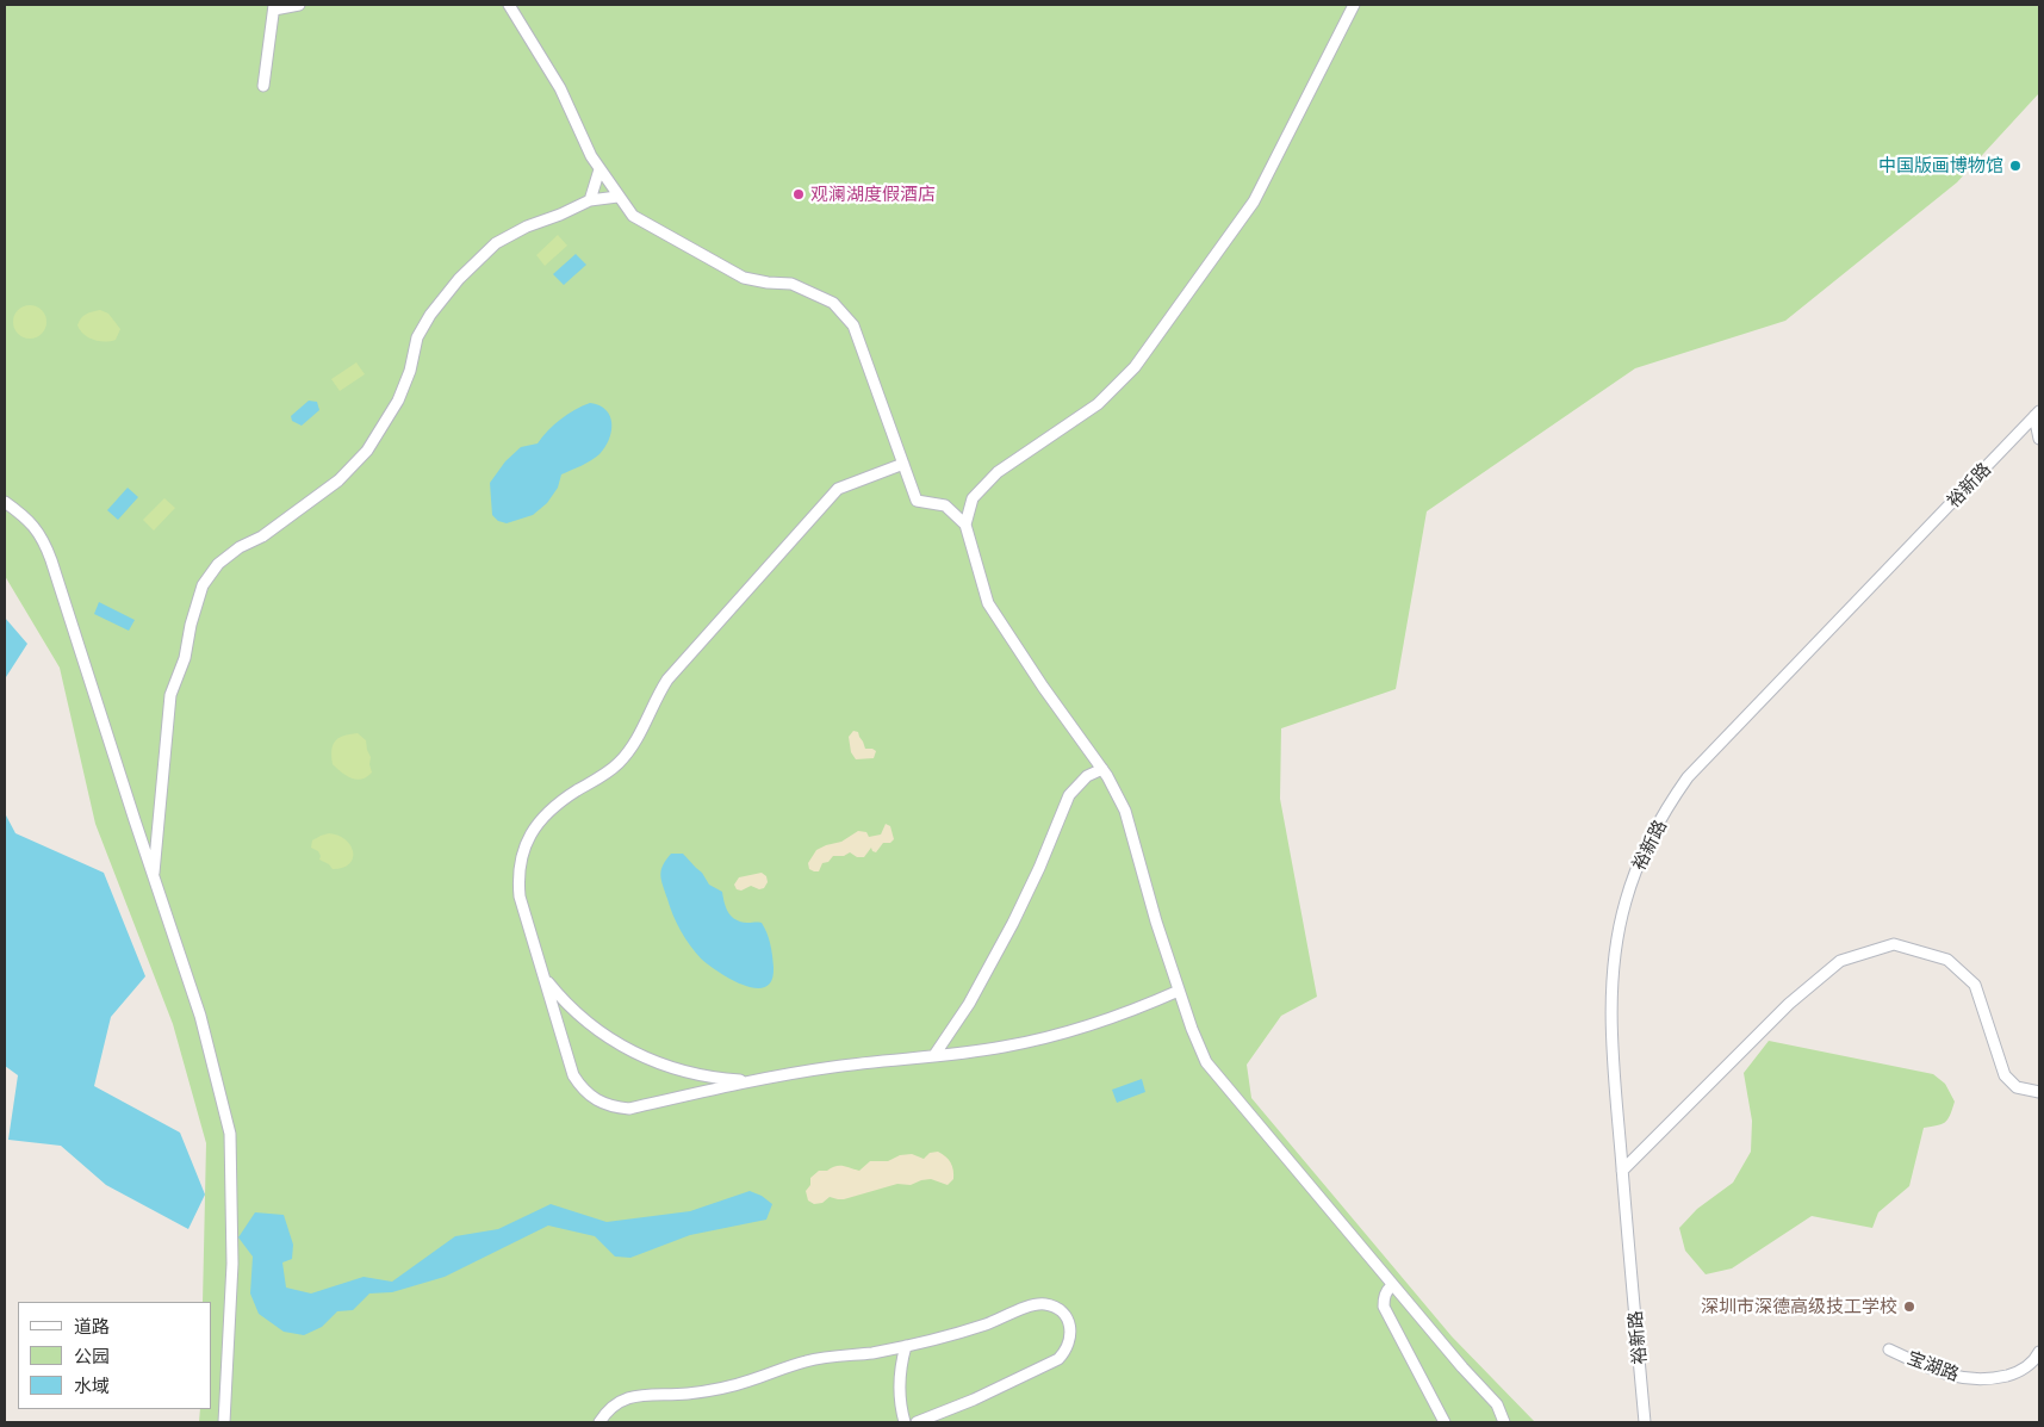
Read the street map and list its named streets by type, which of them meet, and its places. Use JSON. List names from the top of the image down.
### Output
{
  "streets": {
    "street": ["裕新路", "宝湖路"]
  },
  "places": ["中国版画博物馆", "观澜湖度假酒店", "深圳市深德高级技工学校"],
  "legend": ["道路", "公园", "水域"]
}
